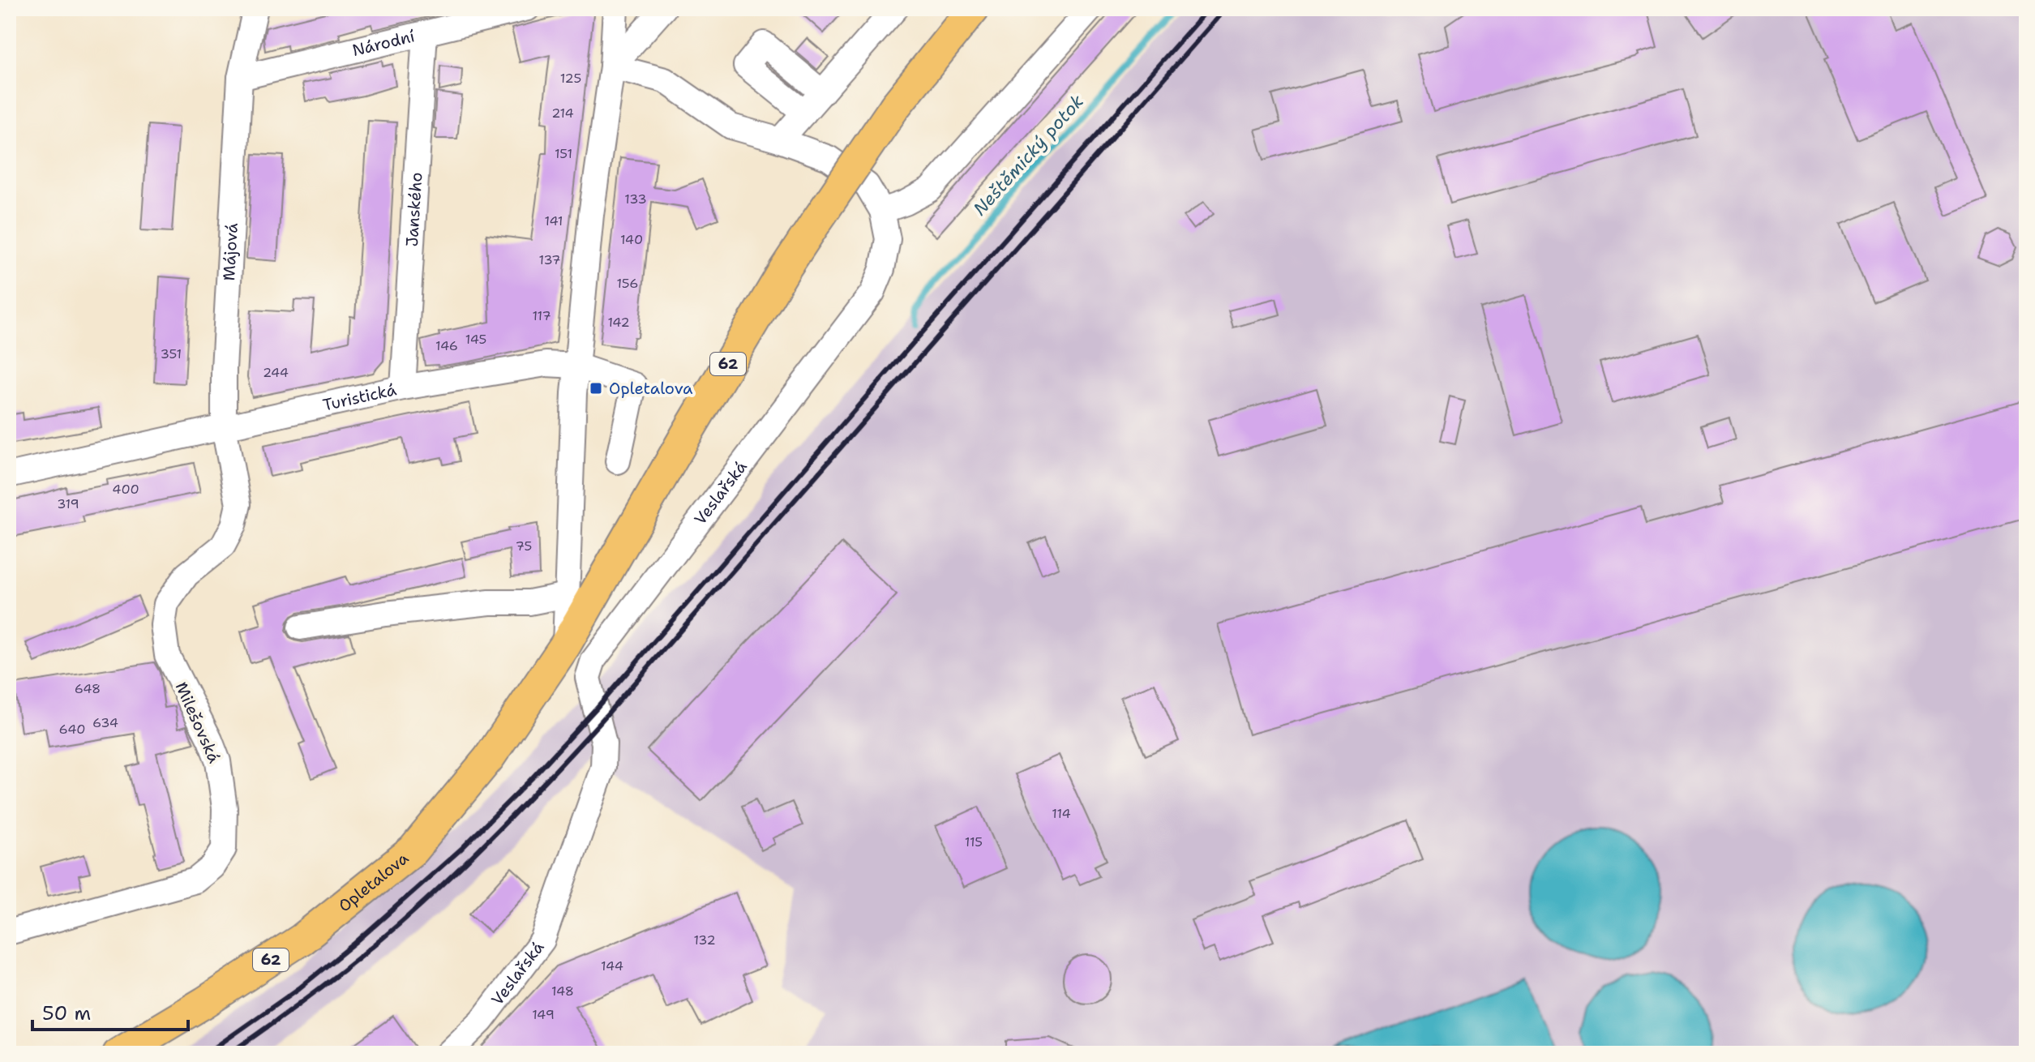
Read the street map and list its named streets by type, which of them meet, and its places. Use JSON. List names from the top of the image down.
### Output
{
  "streets": {
    "main road": ["62", "Opletalova"],
    "street": [
      "Národní",
      "Janského",
      "Májová",
      "Turistická",
      "Veslařská",
      "Milešovská"
    ]
  },
  "crossings": [
    ["Národní", "Janského"],
    ["Národní", "Májová"],
    ["Janského", "Turistická"],
    ["Májová", "Turistická"],
    ["Májová", "Milešovská"],
    ["Turistická", "Milešovská"]
  ],
  "water": ["Neštěmický potok"],
  "places": {
    "transit": ["Opletalova"]
  },
  "house_numbers": [
    "125",
    "214",
    "151",
    "133",
    "141",
    "140",
    "137",
    "156",
    "117",
    "142",
    "145",
    "146",
    "351",
    "244",
    "400",
    "319",
    "75",
    "648",
    "634",
    "640",
    "114",
    "115",
    "132",
    "144",
    "148",
    "149"
  ],
  "scale_bar": "50 m"
}
